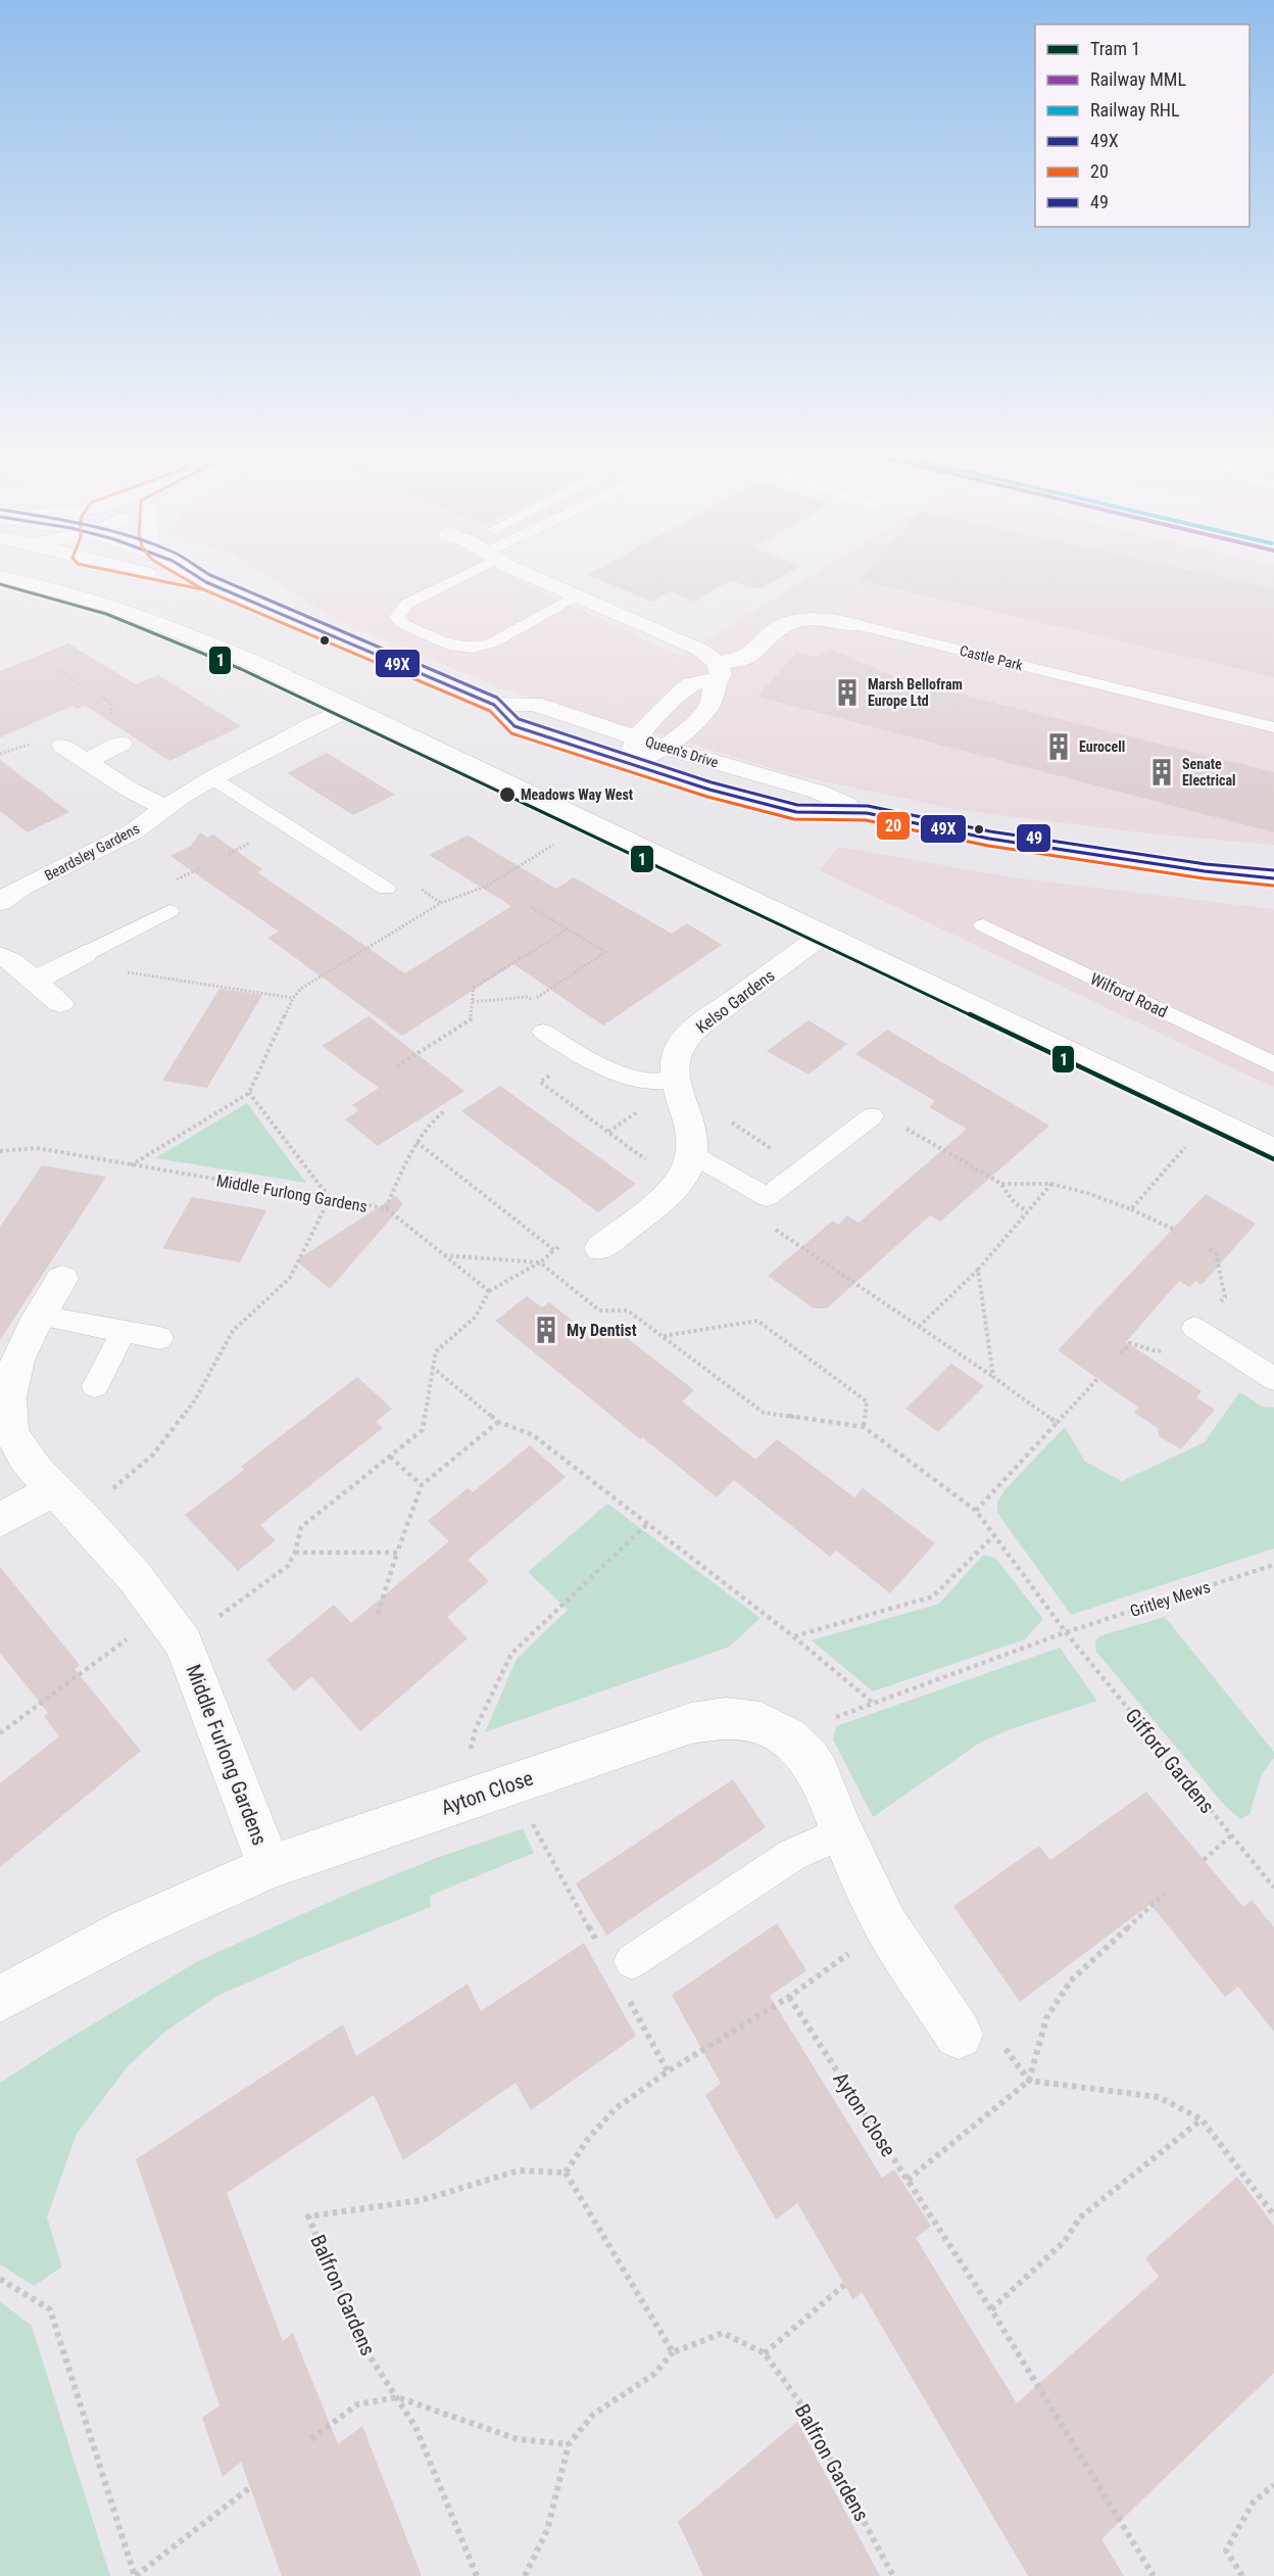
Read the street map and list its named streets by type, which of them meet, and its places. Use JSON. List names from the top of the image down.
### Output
{
  "streets": {
    "street": [
      "Castle Park",
      "Queen's Drive",
      "Beardsley Gardens",
      "Kelso Gardens",
      "Middle Furlong Gardens",
      "Ayton Close"
    ],
    "lane": ["Wilford Road"],
    "path": ["Gritley Mews", "Gifford Gardens", "Balfron Gardens"]
  },
  "crossings": [
    ["Castle Park", "Queen's Drive"],
    ["Middle Furlong Gardens", "Ayton Close"],
    ["Gritley Mews", "Gifford Gardens"],
    ["Gritley Mews", "Ayton Close"]
  ],
  "places": {
    "building": [
      "Marsh Bellofram Europe Ltd",
      "Eurocell",
      "Senate Electrical",
      "My Dentist"
    ],
    "other": ["Meadows Way West"]
  },
  "lines": [
    "transit line 49X",
    "transit line 20",
    "transit line 49",
    "tram line 1"
  ],
  "legend": [
    "Tram 1",
    "Railway MML",
    "Railway RHL",
    "49X",
    "20",
    "49"
  ]
}
